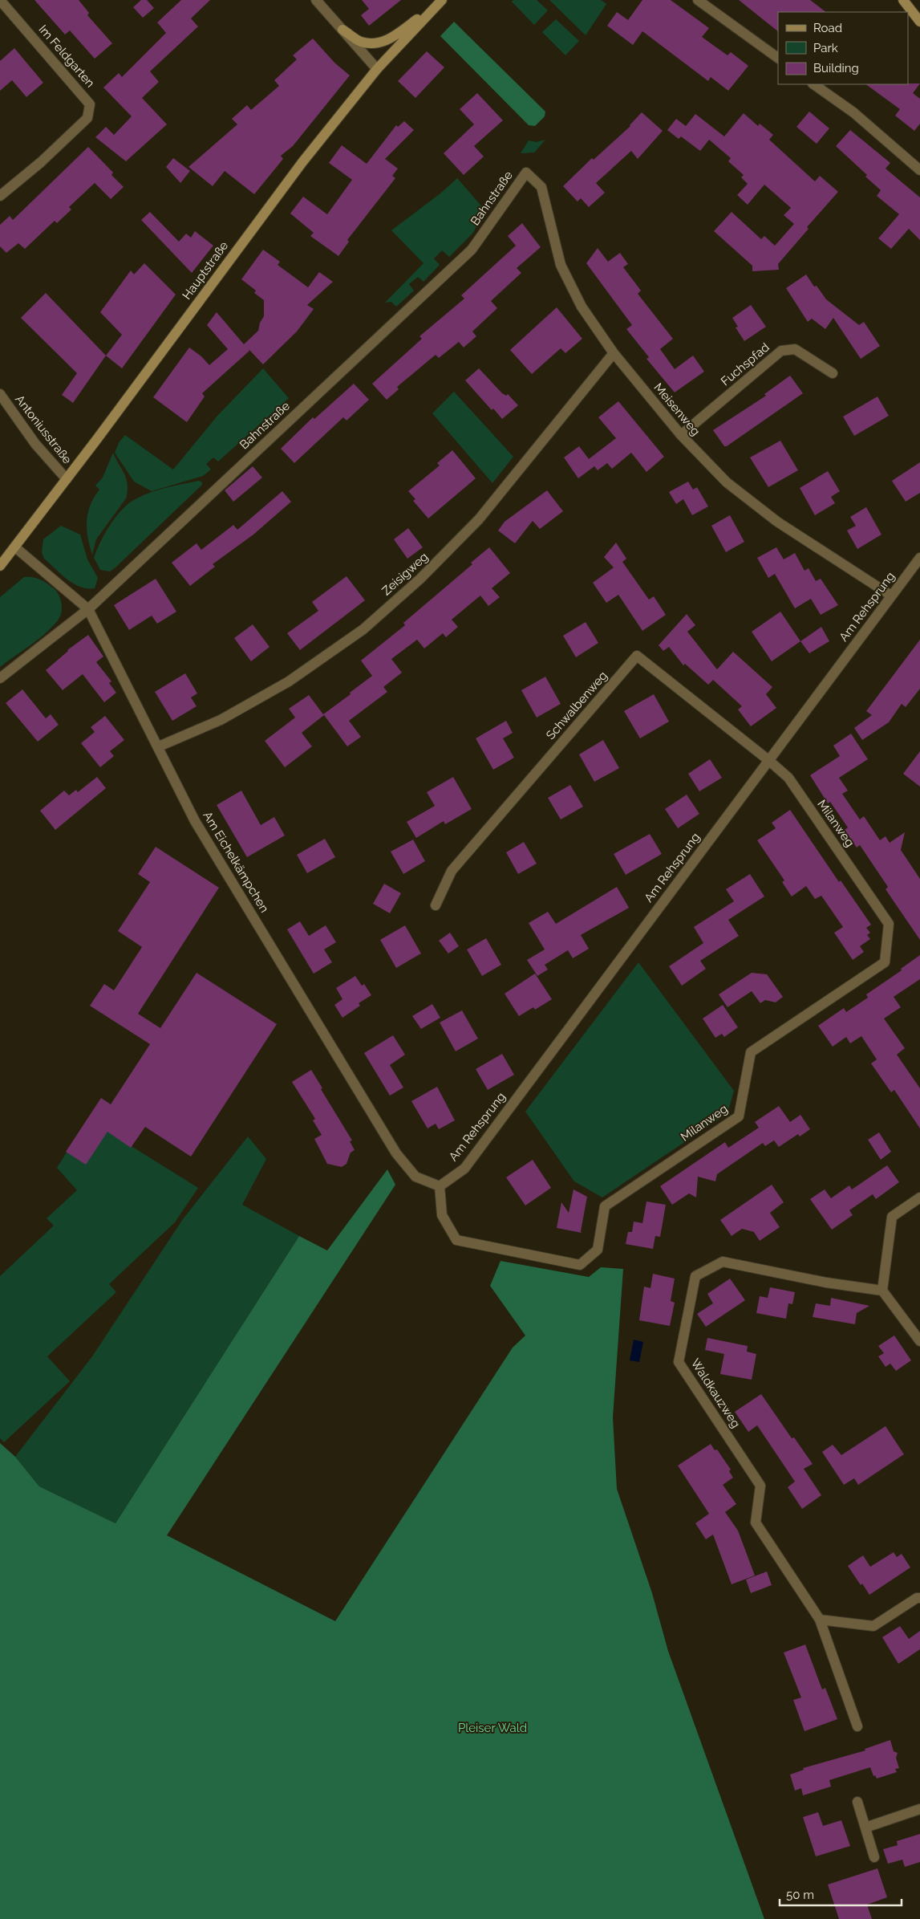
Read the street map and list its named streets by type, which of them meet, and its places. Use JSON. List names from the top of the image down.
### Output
{
  "streets": {
    "main road": ["Hauptstraße"],
    "street": [
      "Im Feldgarten",
      "Bahnstraße",
      "Fuchspfad",
      "Meisenweg",
      "Antoniusstraße",
      "Zeisigweg",
      "Am Rehsprung",
      "Schwalbenweg",
      "Milanweg",
      "Am Eichelkämpchen",
      "Waldkauzweg"
    ]
  },
  "crossings": [
    ["Bahnstraße", "Meisenweg"],
    ["Bahnstraße", "Am Eichelkämpchen"],
    ["Hauptstraße", "Antoniusstraße"],
    ["Hauptstraße", "Am Eichelkämpchen"],
    ["Fuchspfad", "Meisenweg"],
    ["Meisenweg", "Zeisigweg"],
    ["Meisenweg", "Am Rehsprung"],
    ["Zeisigweg", "Am Eichelkämpchen"],
    ["Am Rehsprung", "Schwalbenweg"],
    ["Am Rehsprung", "Milanweg"],
    ["Am Rehsprung", "Am Eichelkämpchen"],
    ["Schwalbenweg", "Milanweg"],
    ["Milanweg", "Am Eichelkämpchen"]
  ],
  "parks": ["Pleiser Wald"],
  "legend": ["Road", "Park", "Building"],
  "scale_bar": "50 m"
}
